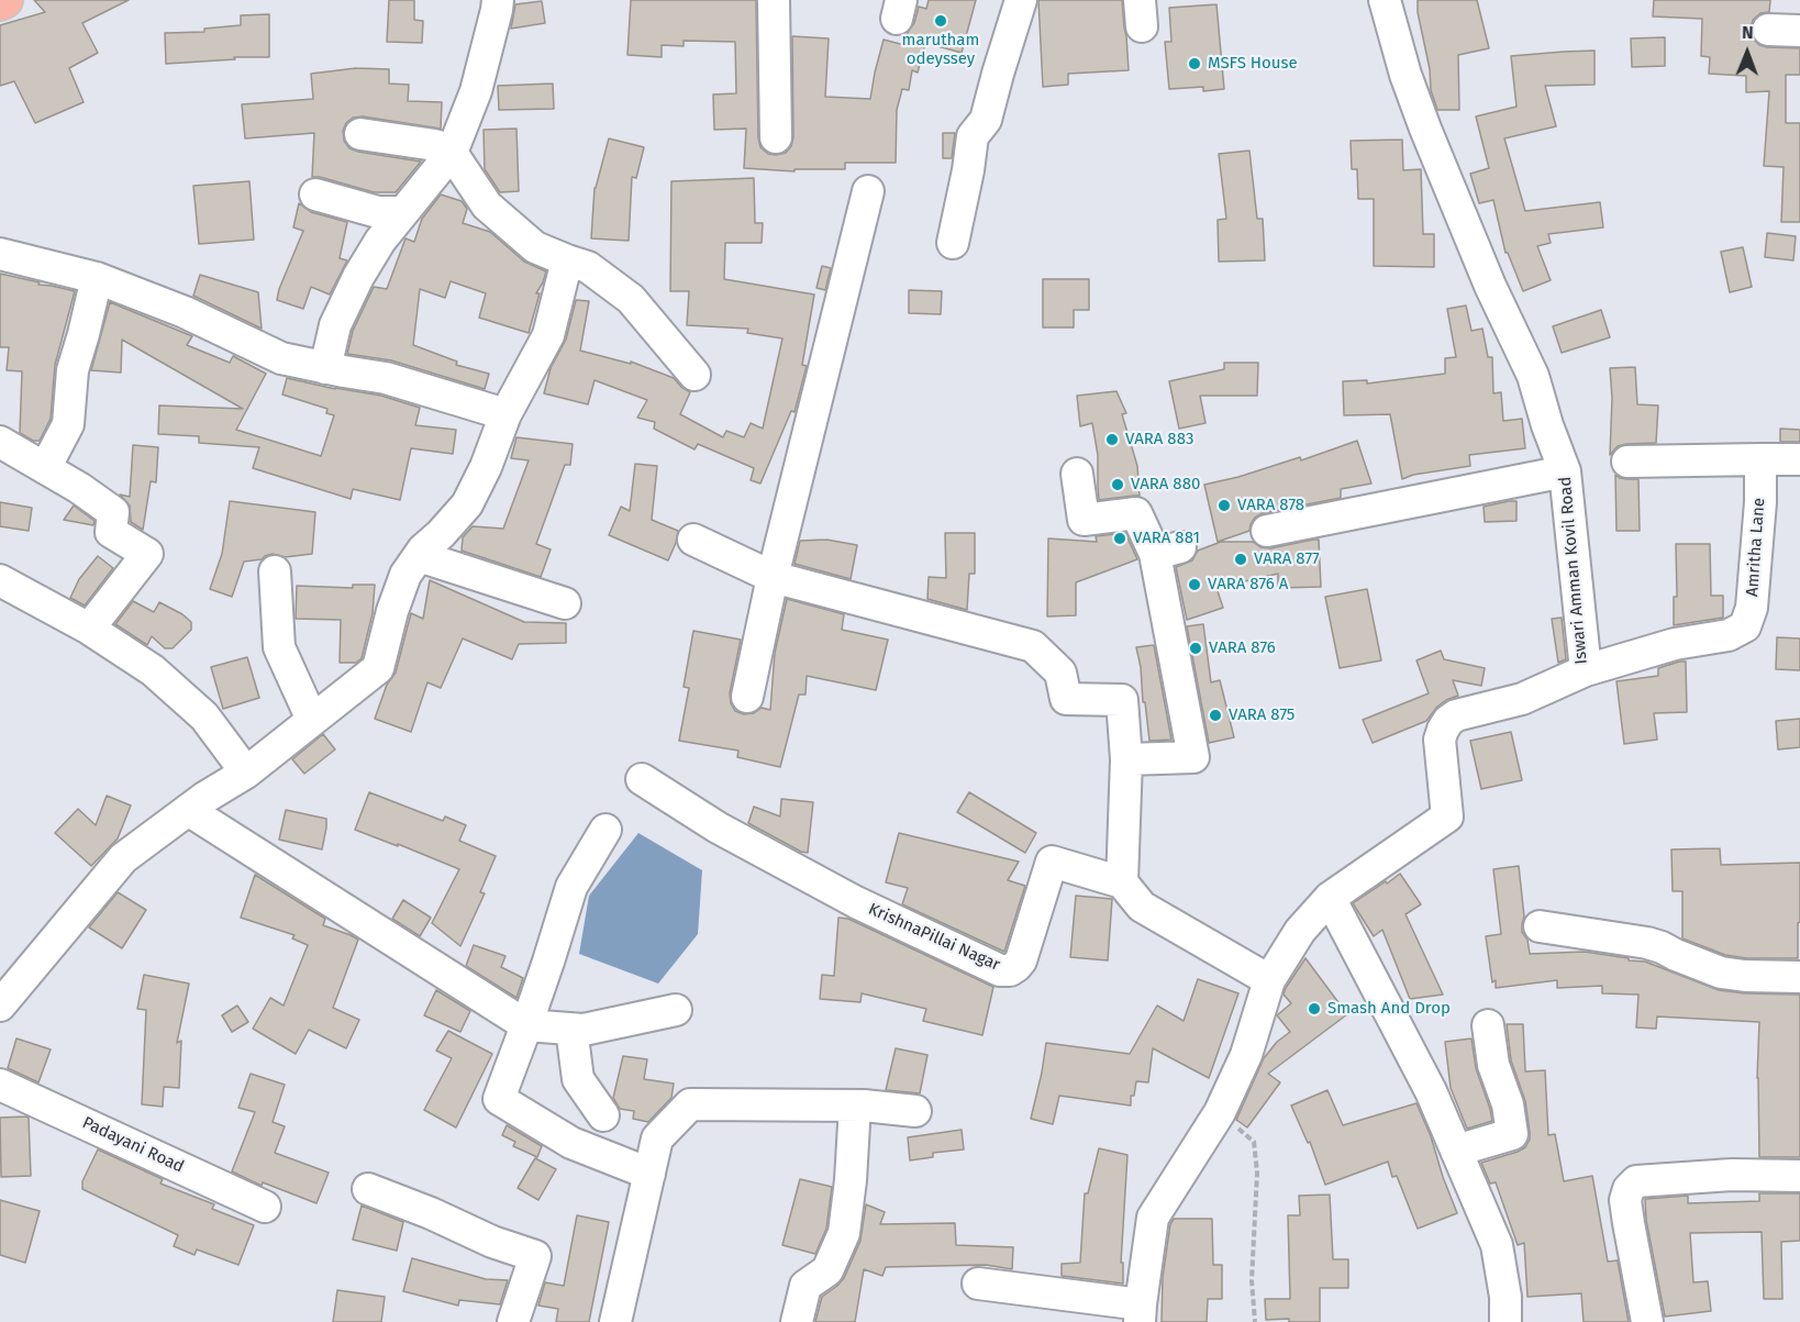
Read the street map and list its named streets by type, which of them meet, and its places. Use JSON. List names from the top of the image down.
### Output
{
  "streets": {
    "street": [
      "Amritha Lane",
      "Iswari Amman Kovil Road",
      "KrishnaPillai Nagar",
      "Padayani Road"
    ]
  },
  "crossings": [
    ["Amritha Lane", "Iswari Amman Kovil Road"]
  ],
  "places": [
    "marutham odeyssey",
    "MSFS House",
    "VARA 883",
    "VARA 880",
    "VARA 878",
    "VARA 881",
    "VARA 877",
    "VARA 876 A",
    "VARA 876",
    "VARA 875",
    "Smash And Drop"
  ],
  "north": "top"
}
